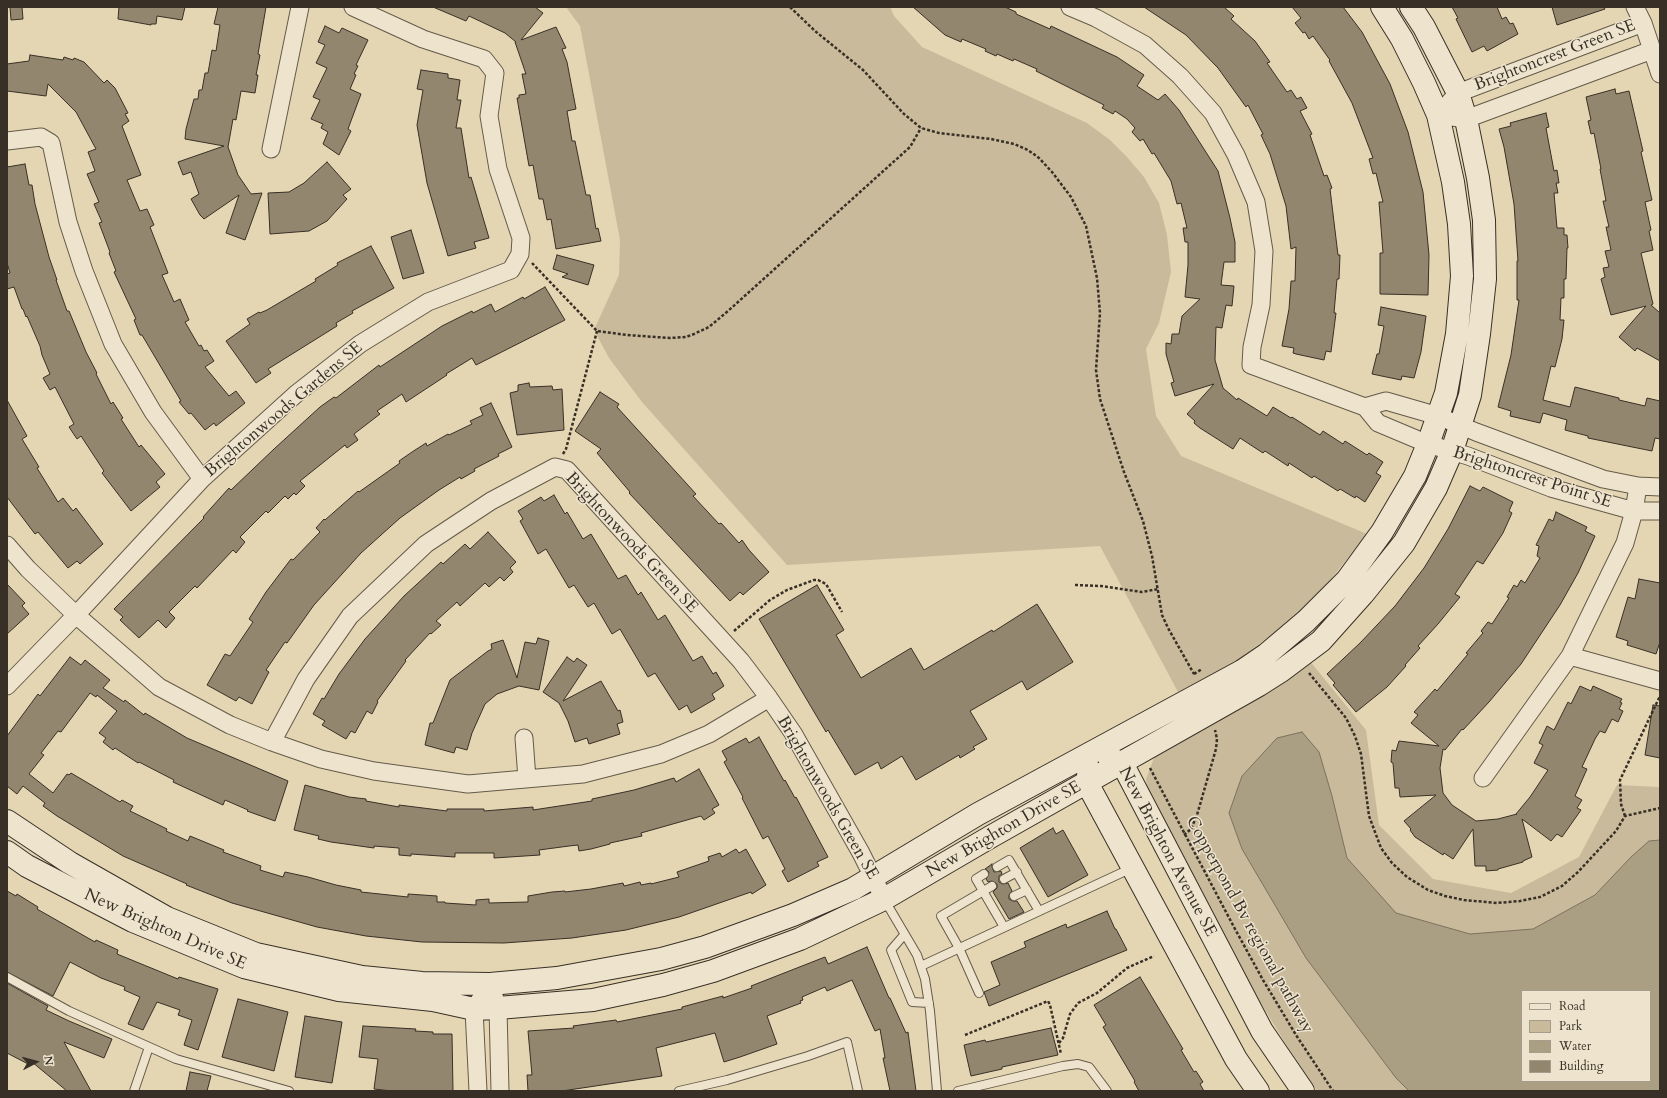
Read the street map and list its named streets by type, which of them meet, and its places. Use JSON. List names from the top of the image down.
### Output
{
  "streets": {
    "street": [
      "Brightoncrest Green SE",
      "Brightonwoods Gardens SE",
      "Brightoncrest Point SE",
      "Brightonwoods Green SE",
      "New Brighton Drive SE",
      "New Brighton Avenue SE"
    ],
    "path": ["Copperpond Bv regional pathway"]
  },
  "crossings": [
    ["Brightoncrest Green SE", "New Brighton Drive SE"],
    ["Brightoncrest Point SE", "New Brighton Drive SE"],
    ["Brightonwoods Green SE", "New Brighton Drive SE"],
    ["New Brighton Drive SE", "New Brighton Avenue SE"]
  ],
  "legend": [
    "Road",
    "Park",
    "Water",
    "Building"
  ],
  "north": "right"
}
